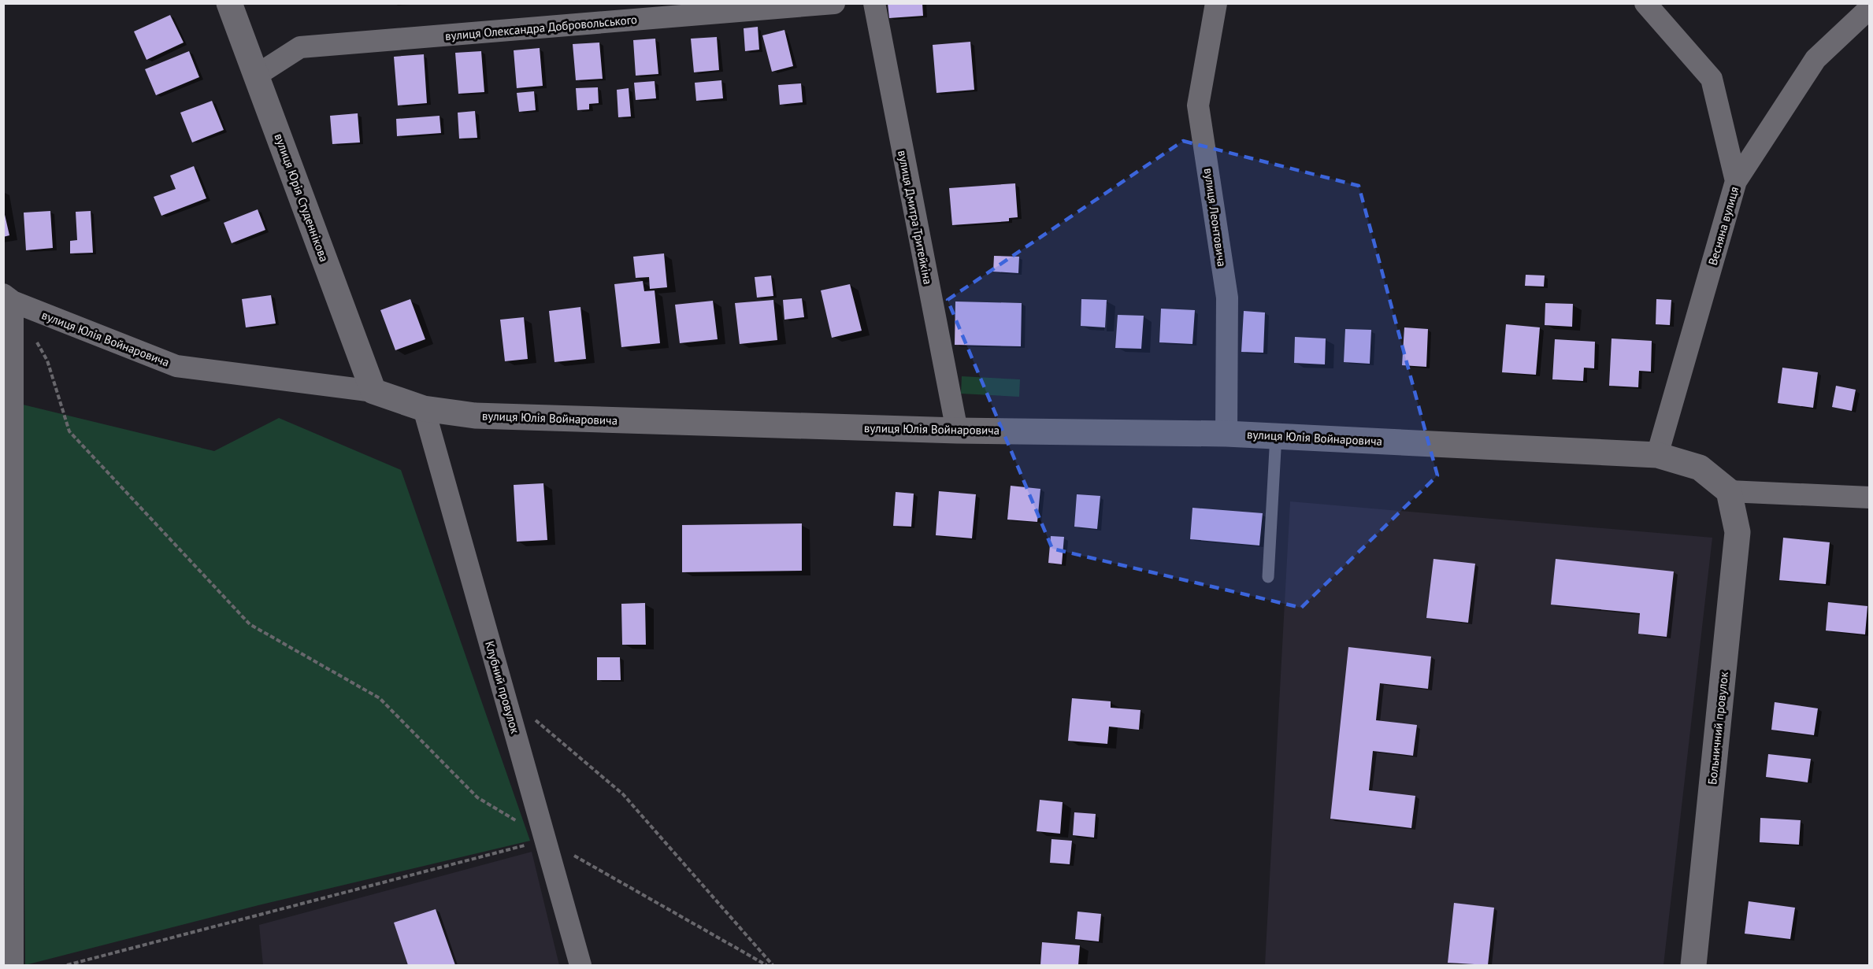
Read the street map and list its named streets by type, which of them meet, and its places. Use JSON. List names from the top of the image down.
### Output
{
  "streets": {
    "main road": ["вулиця Юрія Студеннікова", "вулиця Юлія Войнаровича", "Больничний провулок"],
    "street": [
      "вулиця Олександра Добровольського",
      "вулиця Дмитра Тритейкіна",
      "вулиця Леонтовича",
      "Весняна вулиця",
      "Клубний провулок"
    ]
  },
  "crossings": [
    ["вулиця Олександра Добровольського", "вулиця Юрія Студеннікова"],
    ["вулиця Юрія Студеннікова", "вулиця Юлія Войнаровича"],
    ["вулиця Дмитра Тритейкіна", "вулиця Юлія Войнаровича"],
    ["вулиця Леонтовича", "вулиця Юлія Войнаровича"],
    ["Весняна вулиця", "вулиця Юлія Войнаровича"],
    ["вулиця Юлія Войнаровича", "Клубний провулок"],
    ["вулиця Юлія Войнаровича", "Больничний провулок"]
  ]
}
